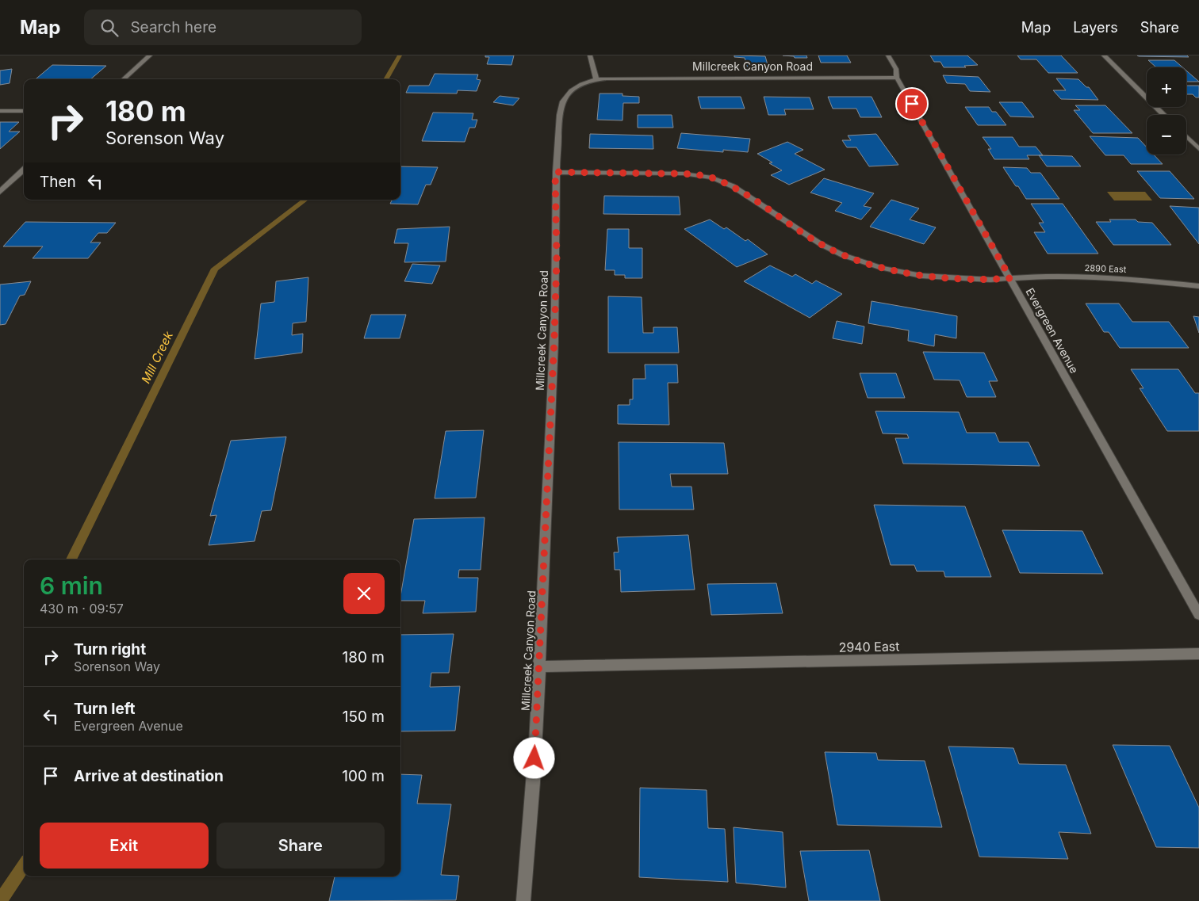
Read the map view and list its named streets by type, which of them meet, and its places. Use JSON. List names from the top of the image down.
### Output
{
  "streets": {
    "street": [
      "Millcreek Canyon Road",
      "2890 East",
      "Evergreen Avenue",
      "2940 East"
    ]
  },
  "crossings": [
    ["Millcreek Canyon Road", "2890 East"],
    ["Millcreek Canyon Road", "Evergreen Avenue"],
    ["Millcreek Canyon Road", "2940 East"],
    ["2890 East", "Evergreen Avenue"]
  ],
  "water": ["Mill Creek"],
  "page": {
    "header": "Map",
    "search": "Search here",
    "nav": ["Map", "Layers", "Share"],
    "map_buttons": ["+", "−"],
    "turn": ["180 m", "Sorenson Way"],
    "then": "Then",
    "heading": ["6 min", "430 m · 09:57"],
    "list": [
      {
        "name": "Turn right",
        "note": "Sorenson Way",
        "value": "180 m"
      },
      {
        "name": "Turn left",
        "note": "Evergreen Avenue",
        "value": "150 m"
      },
      {
        "name": "Arrive at destination",
        "value": "100 m"
      }
    ],
    "buttons": ["Exit", "Share"]
  }
}
